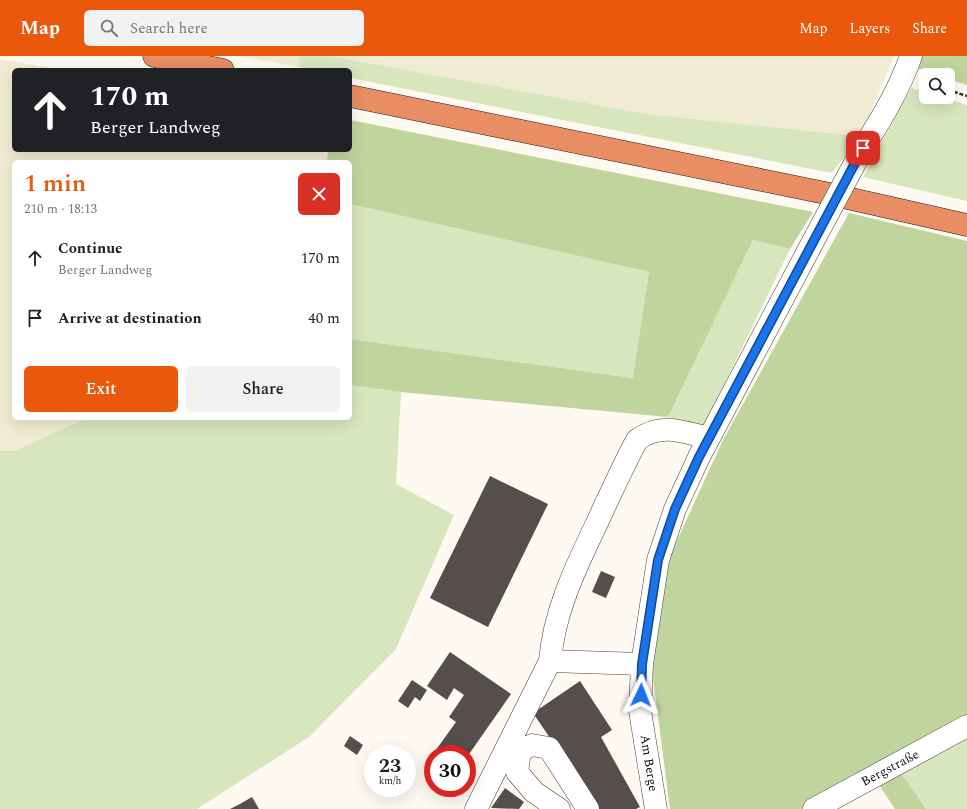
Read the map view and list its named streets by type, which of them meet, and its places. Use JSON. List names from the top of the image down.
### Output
{
  "streets": {
    "street": ["Am Berge", "Bergstraße"]
  },
  "page": {
    "header": "Map",
    "search": "Search here",
    "nav": ["Map", "Layers", "Share"],
    "turn": ["170 m", "Berger Landweg"],
    "heading": ["1 min", "210 m · 18:13"],
    "list": [
      {
        "name": "Continue",
        "note": "Berger Landweg",
        "value": "170 m"
      },
      {
        "name": "Arrive at destination",
        "value": "40 m"
      }
    ],
    "buttons": ["Exit", "Share"],
    "speed": "23 km/h",
    "limit": "30"
  }
}
